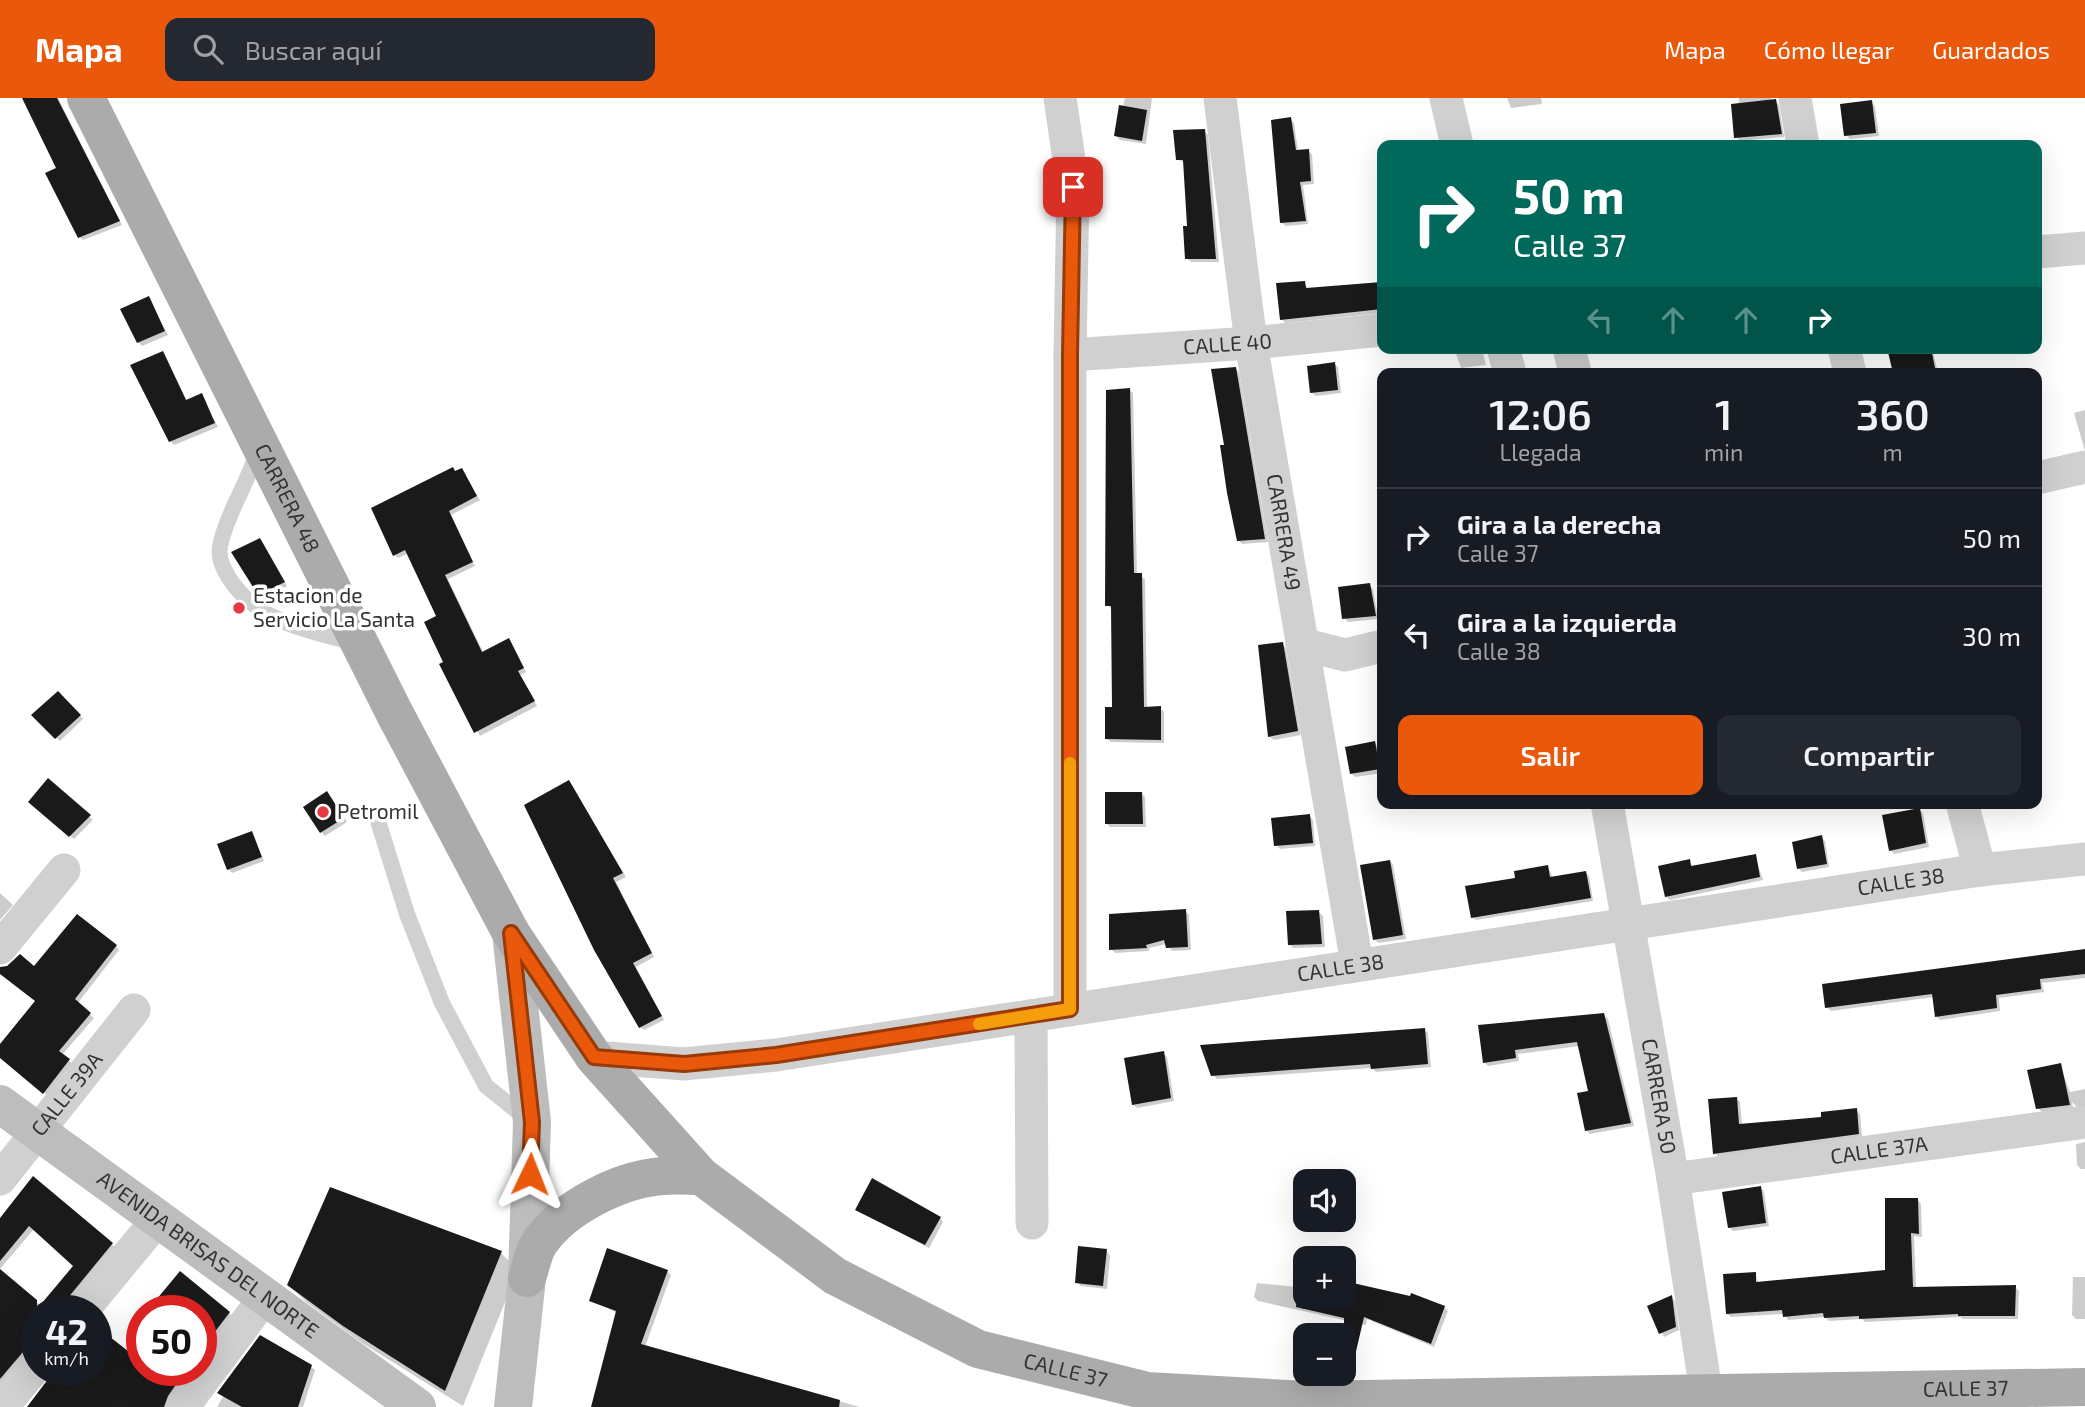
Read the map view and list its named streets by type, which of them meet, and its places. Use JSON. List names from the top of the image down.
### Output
{
  "streets": {
    "main road": ["CARRERA 48", "CALLE 37"],
    "street": [
      "CALLE 40",
      "CARRERA 49",
      "CALLE 38",
      "CALLE 39A",
      "CARRERA 50",
      "CALLE 37A",
      "AVENIDA BRISAS DEL NORTE"
    ]
  },
  "crossings": [
    ["CALLE 40", "CARRERA 49"],
    ["CARRERA 48", "CALLE 37"],
    ["CARRERA 49", "CALLE 38"],
    ["CALLE 38", "CARRERA 50"],
    ["CALLE 38", "CALLE 37"],
    ["CALLE 39A", "AVENIDA BRISAS DEL NORTE"],
    ["CARRERA 50", "CALLE 37A"],
    ["CARRERA 50", "CALLE 37"]
  ],
  "places": ["Estacion de Servicio La Santa", "Petromil"],
  "page": {
    "header": "Mapa",
    "search": "Buscar aquí",
    "nav": ["Mapa", "Cómo llegar", "Guardados"],
    "turn": ["50 m", "Calle 37"],
    "eta": [
      "12:06",
      "Llegada",
      "1",
      "min",
      "360",
      "m"
    ],
    "list": [
      {
        "name": "Gira a la derecha",
        "note": "Calle 37",
        "value": "50 m"
      },
      {
        "name": "Gira a la izquierda",
        "note": "Calle 38",
        "value": "30 m"
      }
    ],
    "buttons": ["Salir", "Compartir"],
    "map_buttons": ["+", "−"],
    "speed": "42 km/h",
    "limit": "50"
  }
}
